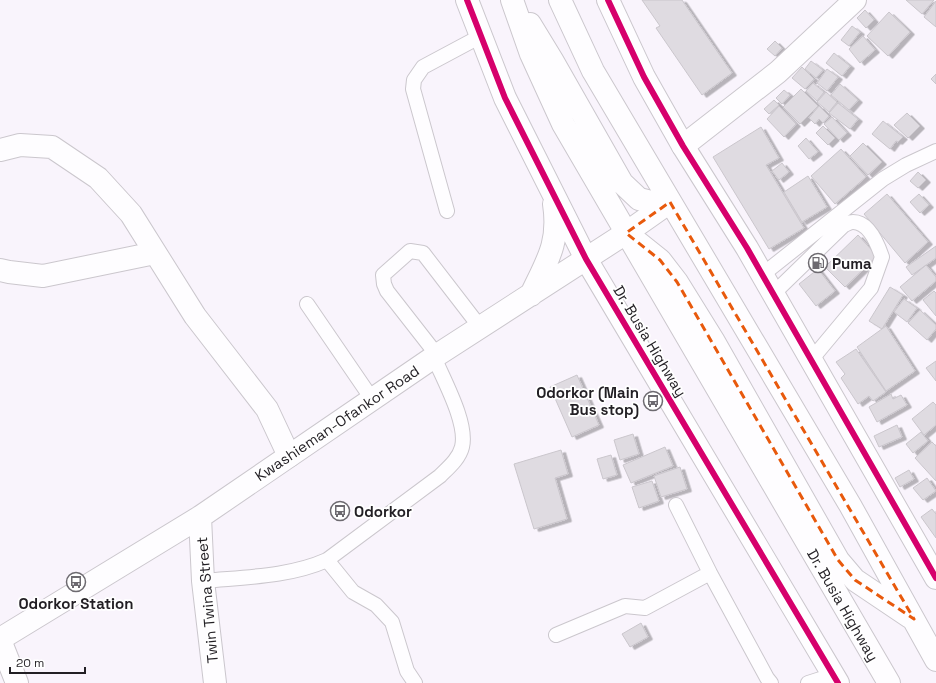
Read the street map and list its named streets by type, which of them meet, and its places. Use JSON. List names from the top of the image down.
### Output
{
  "streets": {
    "main road": ["Dr. Busia Highway", "Kwashieman-Ofankor Road", "Twin Twina Street"]
  },
  "crossings": [
    ["Dr. Busia Highway", "Kwashieman-Ofankor Road"],
    ["Kwashieman-Ofankor Road", "Twin Twina Street"]
  ],
  "places": {
    "fuel station": ["Puma"],
    "bus stop": ["Odorkor (Main Bus stop)", "Odorkor", "Odorkor Station"]
  },
  "scale_bar": "20 m"
}
